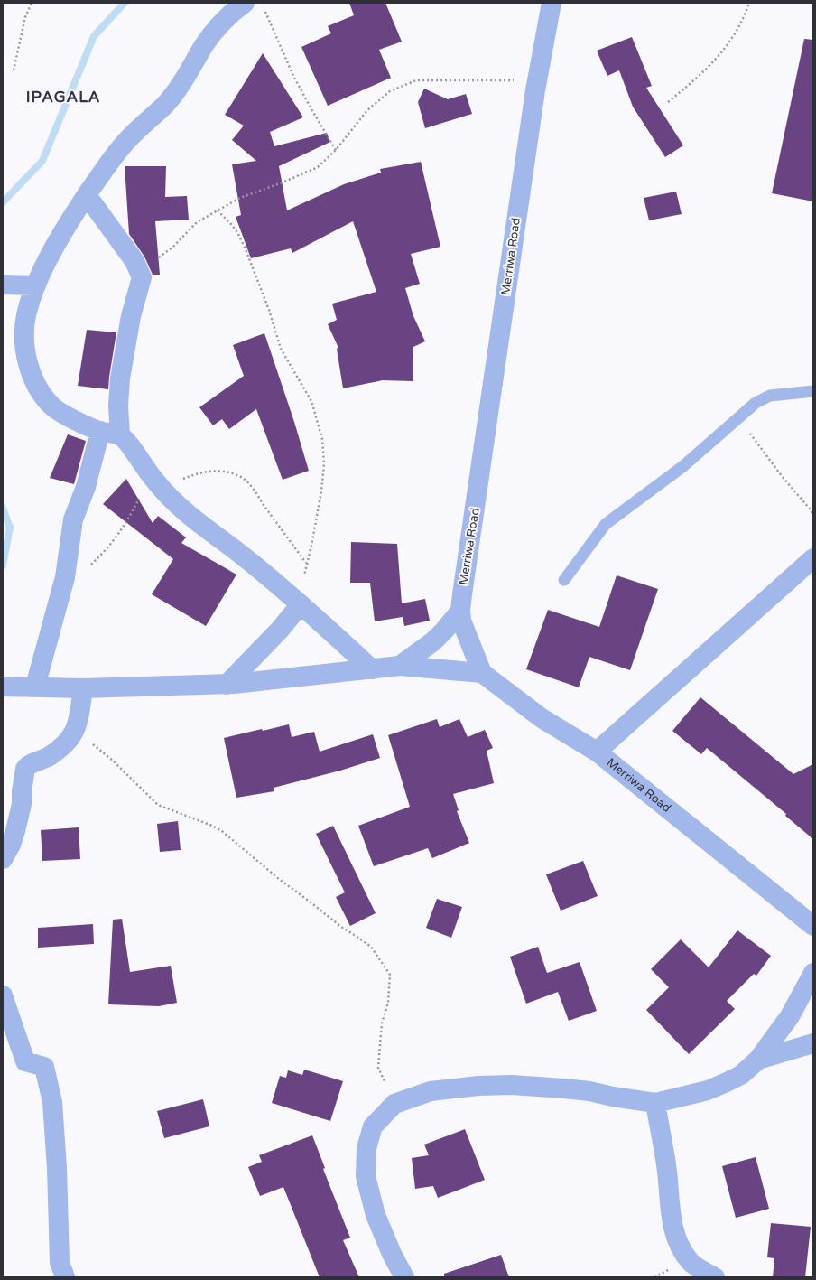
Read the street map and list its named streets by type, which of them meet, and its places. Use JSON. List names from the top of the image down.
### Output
{
  "streets": {
    "street": ["Merriwa Road"]
  },
  "districts": ["IPAGALA"]
}
